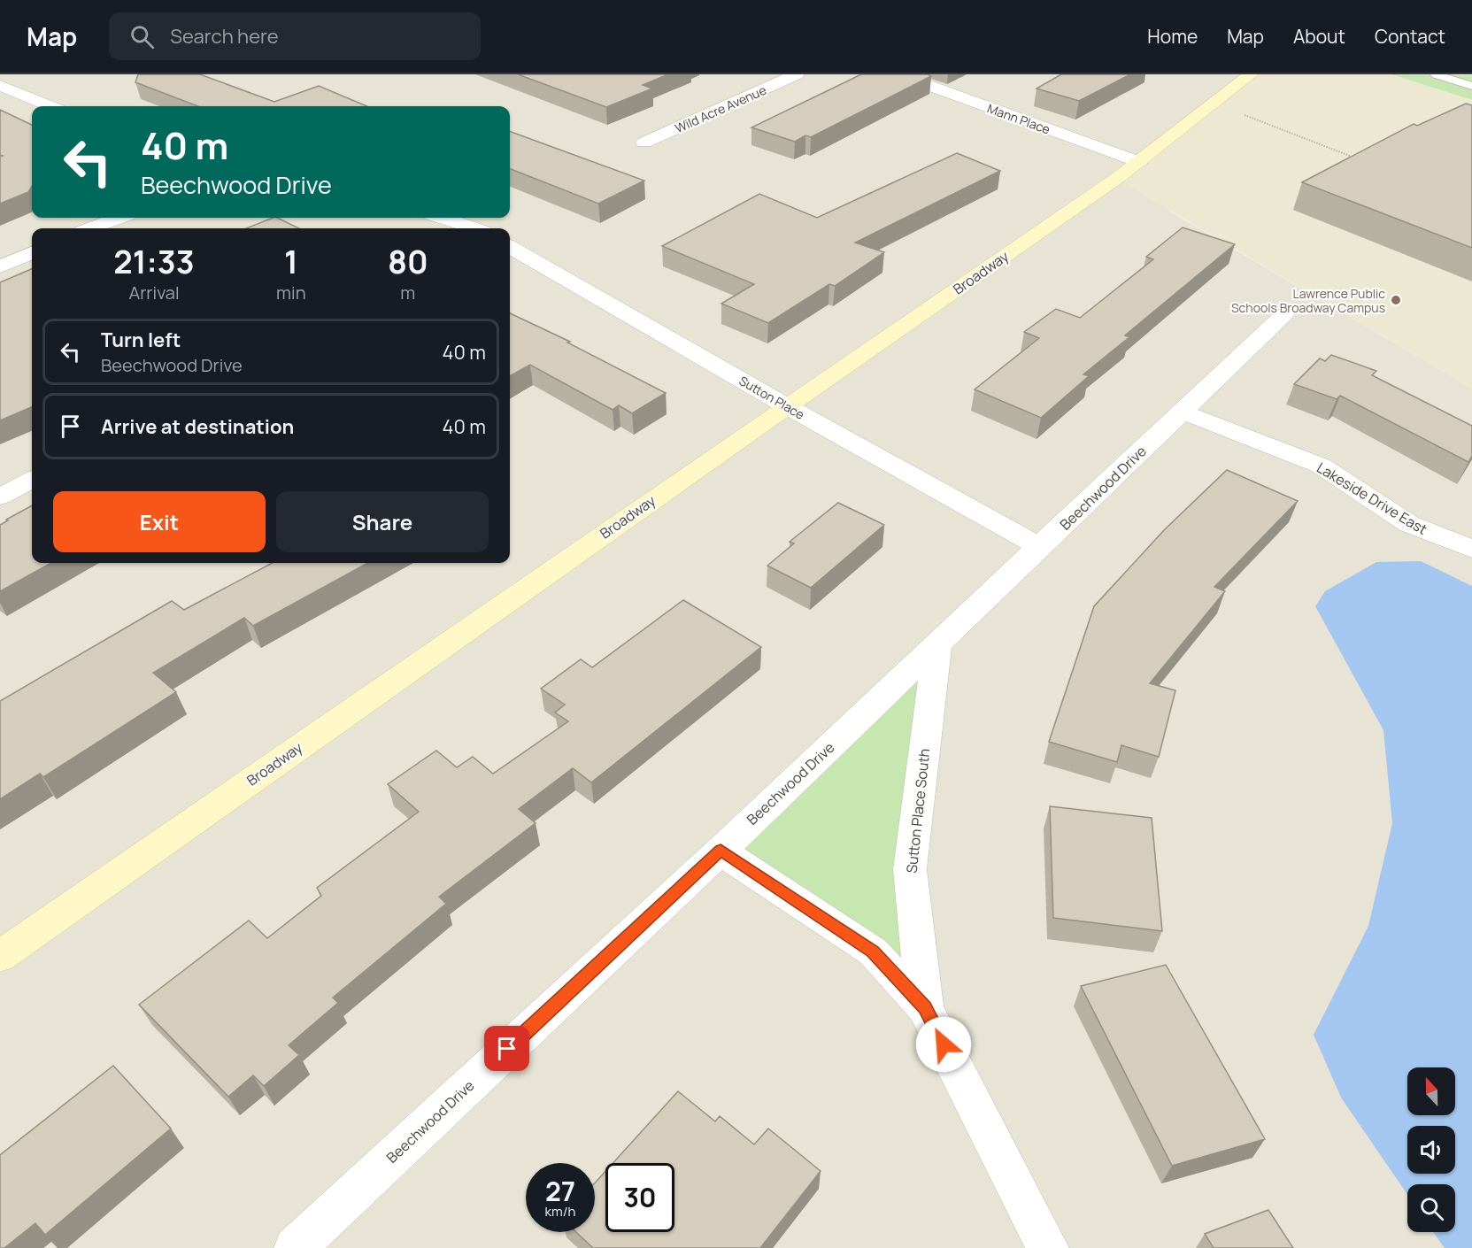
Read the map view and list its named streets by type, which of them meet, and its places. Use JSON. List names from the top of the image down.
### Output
{
  "streets": {
    "main road": ["Broadway"],
    "street": [
      "Wild Acre Avenue",
      "Mann Place",
      "Sutton Place",
      "Beechwood Drive",
      "Lakeside Drive East",
      "Sutton Place South"
    ]
  },
  "crossings": [
    ["Mann Place", "Broadway"],
    ["Broadway", "Sutton Place"],
    ["Sutton Place", "Beechwood Drive"],
    ["Beechwood Drive", "Lakeside Drive East"],
    ["Beechwood Drive", "Sutton Place South"]
  ],
  "places": ["Lawrence Public Schools Broadway Campus"],
  "north": "top",
  "page": {
    "header": "Map",
    "search": "Search here",
    "nav": [
      "Home",
      "Map",
      "About",
      "Contact"
    ],
    "turn": ["40 m", "Beechwood Drive"],
    "eta": [
      "21:33",
      "Arrival",
      "1",
      "min",
      "80",
      "m"
    ],
    "list": [
      {
        "name": "Turn left",
        "note": "Beechwood Drive",
        "value": "40 m"
      },
      {
        "name": "Arrive at destination",
        "value": "40 m"
      }
    ],
    "buttons": ["Exit", "Share"],
    "speed": "27 km/h",
    "limit": "30"
  }
}
